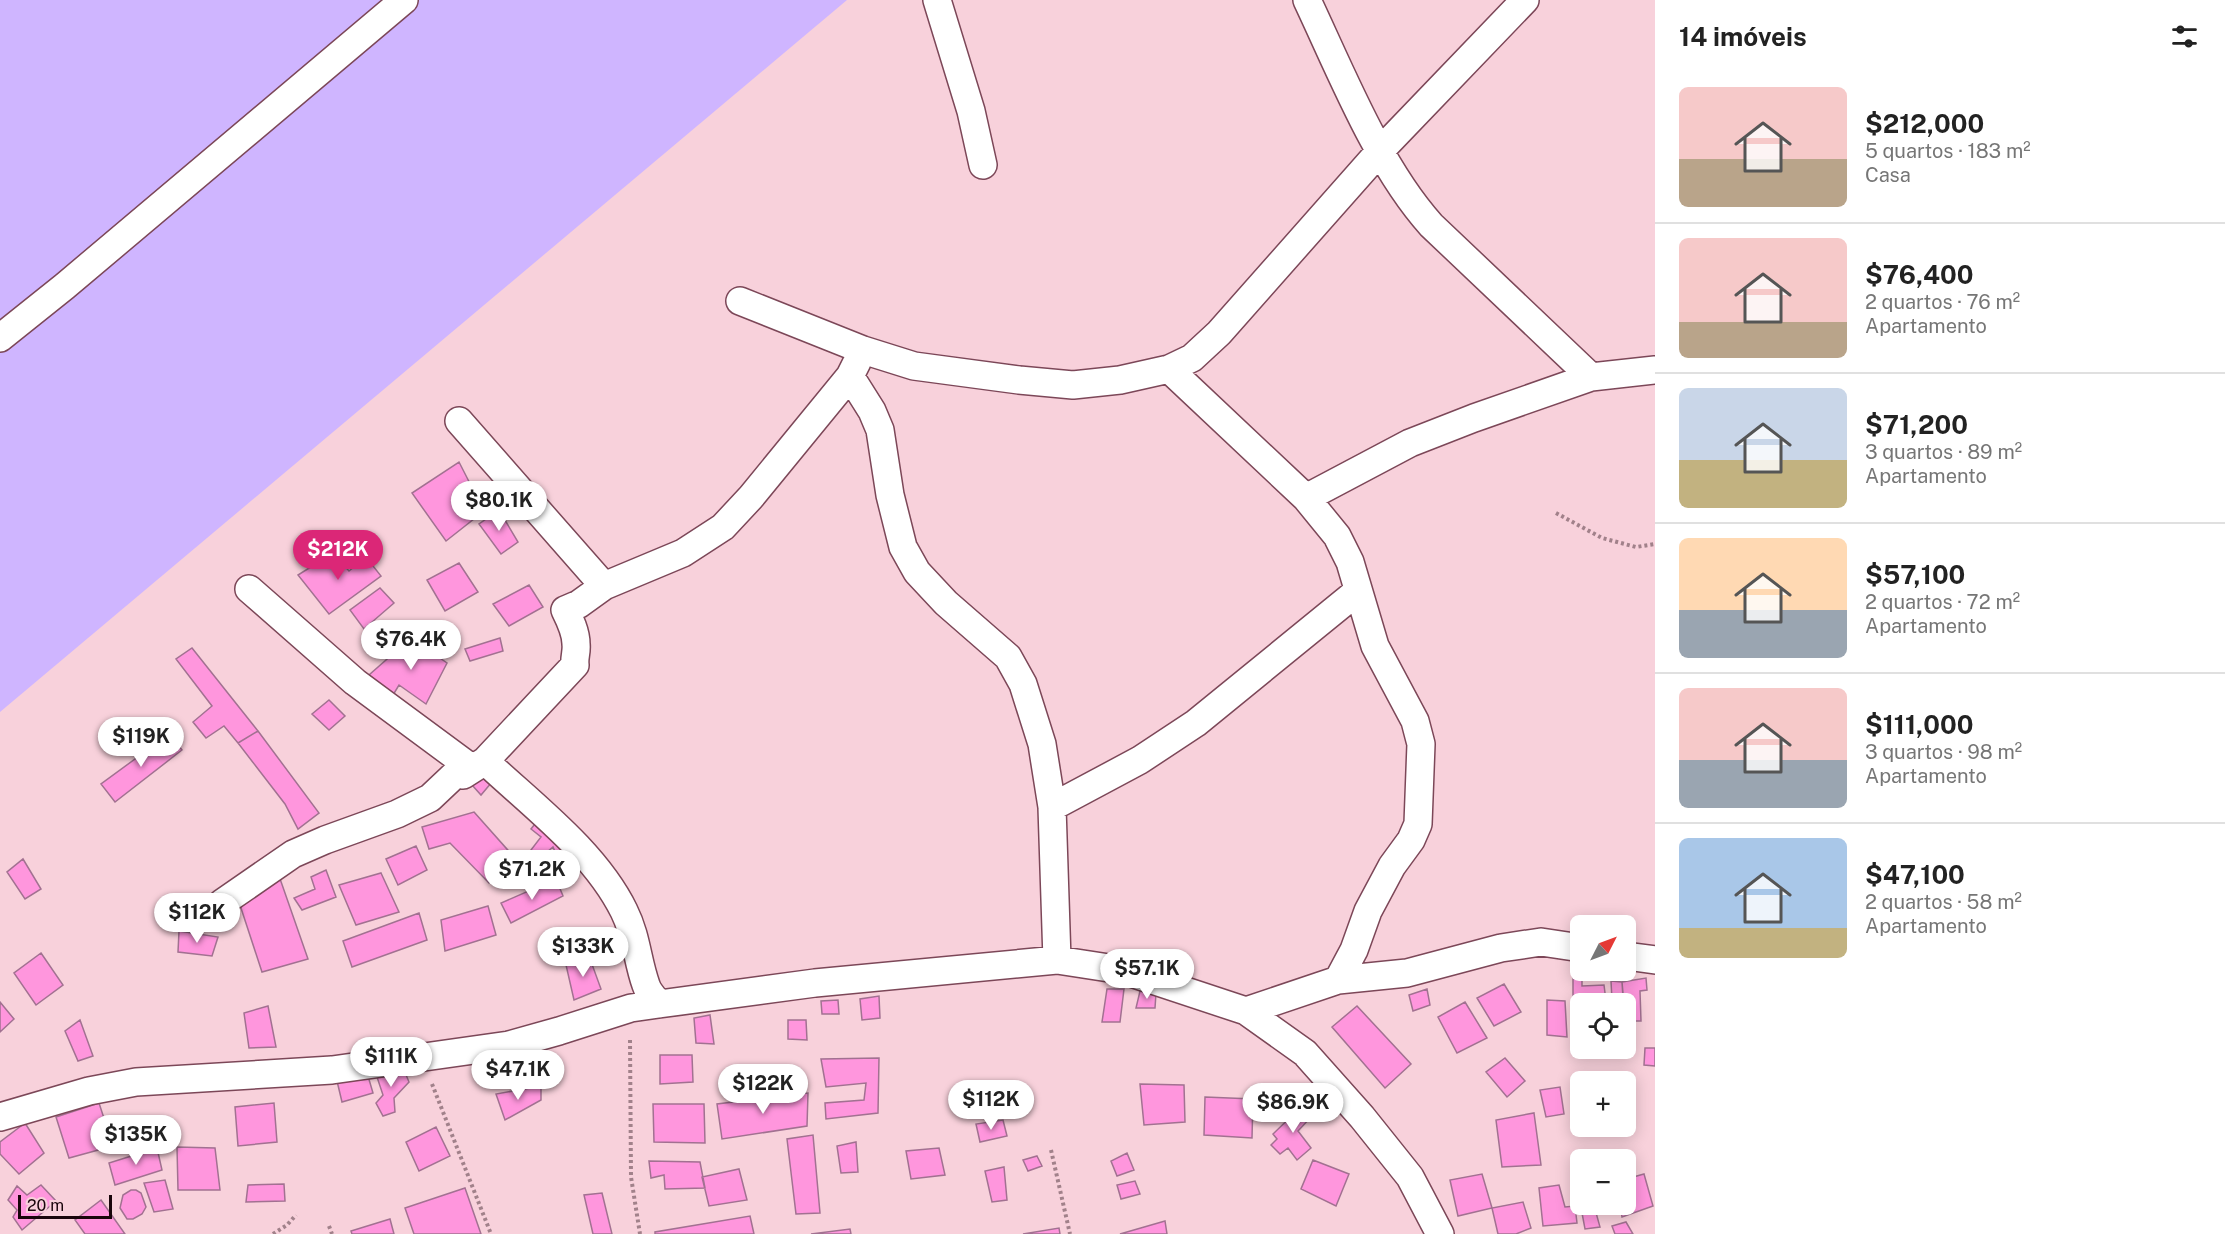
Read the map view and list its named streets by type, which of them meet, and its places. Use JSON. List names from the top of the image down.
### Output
{
  "scale_bar": "20 m",
  "north": "top right",
  "page": {
    "heading": "14 imóveis",
    "list": [
      {
        "name": "$212,000",
        "note": "5 quartos · 183 m² · Casa"
      },
      {
        "name": "$76,400",
        "note": "2 quartos · 76 m² · Apartamento"
      },
      {
        "name": "$71,200",
        "note": "3 quartos · 89 m² · Apartamento"
      },
      {
        "name": "$57,100",
        "note": "2 quartos · 72 m² · Apartamento"
      },
      {
        "name": "$111,000",
        "note": "3 quartos · 98 m² · Apartamento"
      },
      {
        "name": "$47,100",
        "note": "2 quartos · 58 m² · Apartamento"
      }
    ],
    "price": [
      "$80.1K",
      "$212K",
      "$76.4K",
      "$119K",
      "$71.2K",
      "$112K",
      "$133K",
      "$57.1K",
      "$111K",
      "$47.1K",
      "$122K",
      "$112K",
      "$86.9K",
      "$135K"
    ],
    "map_buttons": ["+", "−"],
    "scale": "20 m"
  }
}
